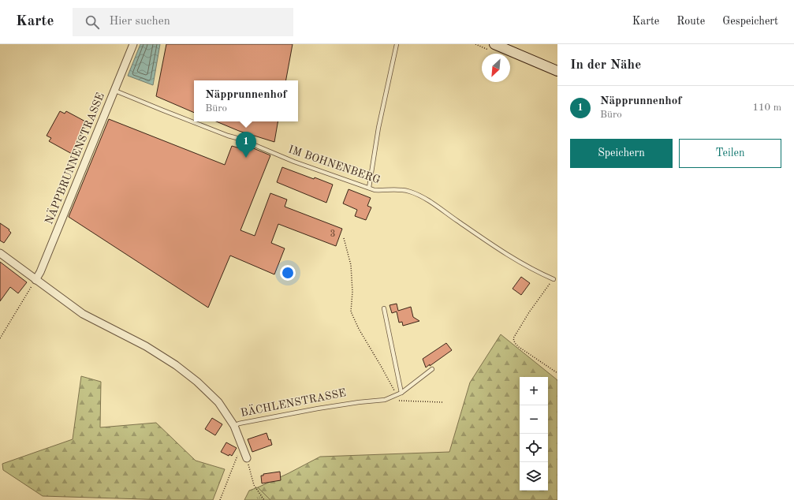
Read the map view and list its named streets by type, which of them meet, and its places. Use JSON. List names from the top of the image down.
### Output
{
  "streets": {
    "street": ["NÄPPBRUNNENSTRASSE", "BÄCHLENSTRASSE"],
    "lane": ["IM BOHNENBERG"]
  },
  "crossings": [
    ["NÄPPBRUNNENSTRASSE", "IM BOHNENBERG"],
    ["NÄPPBRUNNENSTRASSE", "BÄCHLENSTRASSE"]
  ],
  "house_numbers": ["3"],
  "north": "bottom left",
  "page": {
    "header": "Karte",
    "search": "Hier suchen",
    "nav": ["Karte", "Route", "Gespeichert"],
    "heading": "In der Nähe",
    "popup": ["Näpprunnenhof", "Büro"],
    "list": [
      {
        "mark": "1",
        "name": "Näpprunnenhof",
        "note": "Büro",
        "value": "110 m"
      }
    ],
    "buttons": ["Speichern", "Teilen"],
    "pins": "1",
    "map_buttons": ["+", "−"]
  }
}
